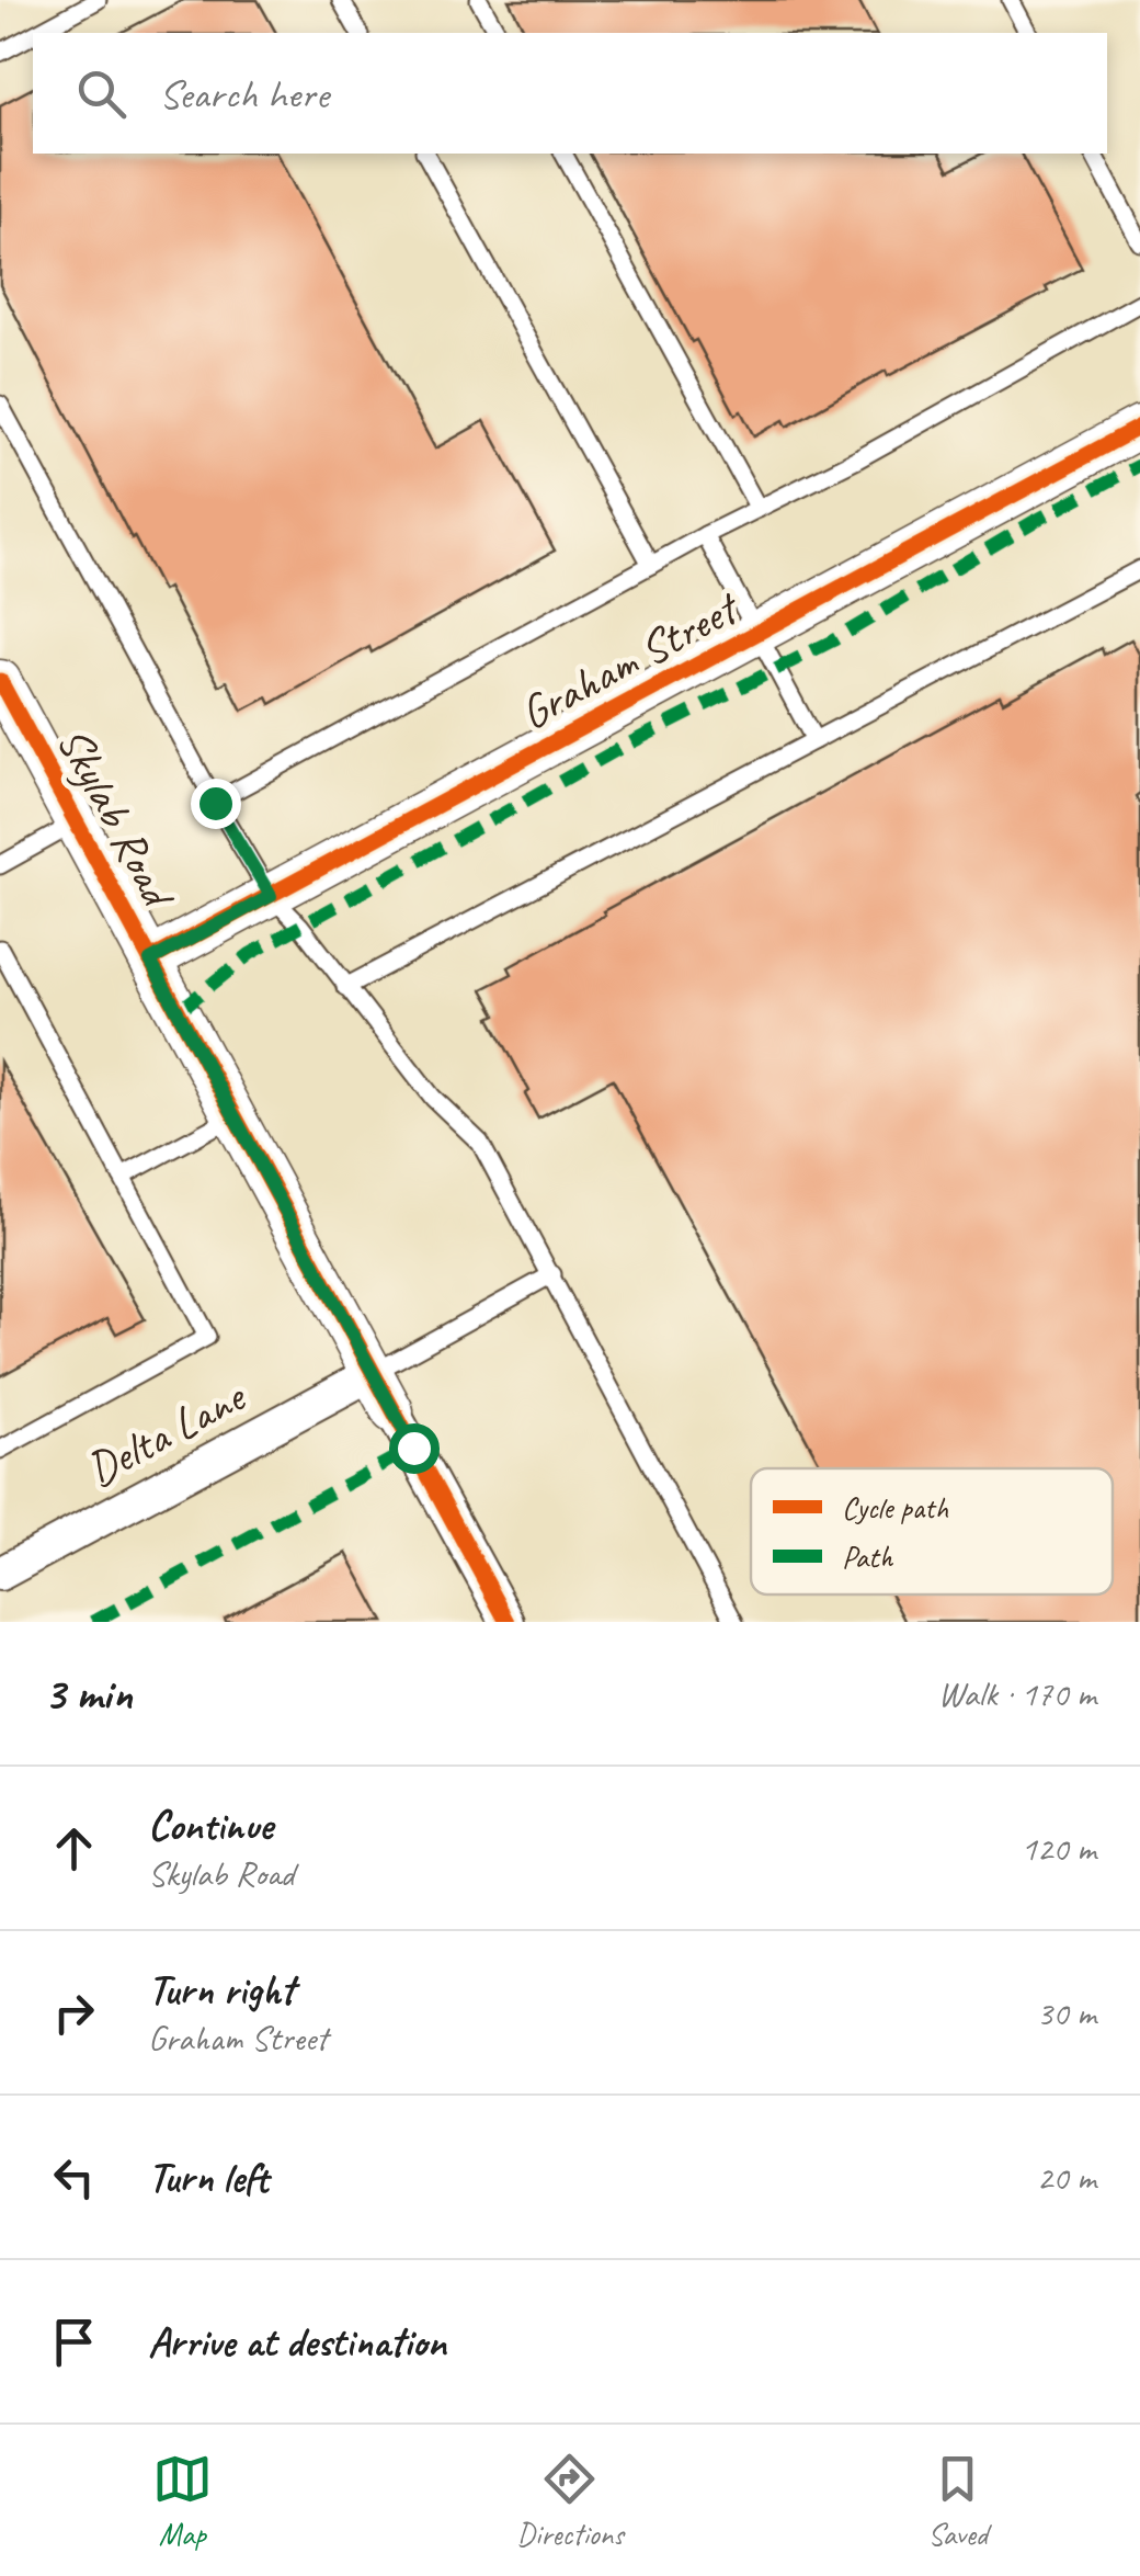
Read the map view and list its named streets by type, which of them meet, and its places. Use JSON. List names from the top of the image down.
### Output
{
  "streets": {
    "street": ["Graham Street", "Skylab Road", "Delta Lane"]
  },
  "crossings": [
    ["Graham Street", "Skylab Road"],
    ["Skylab Road", "Delta Lane"]
  ],
  "legend": ["Cycle path", "Path"],
  "page": {
    "search": "Search here",
    "heading": ["3 min", "Walk · 170 m"],
    "list": [
      ["Continue", "Skylab Road", "120 m"],
      ["Turn right", "Graham Street", "30 m"],
      ["Turn left", "20 m"],
      "Arrive at destination"
    ],
    "nav": ["Map", "Directions", "Saved"]
  }
}
